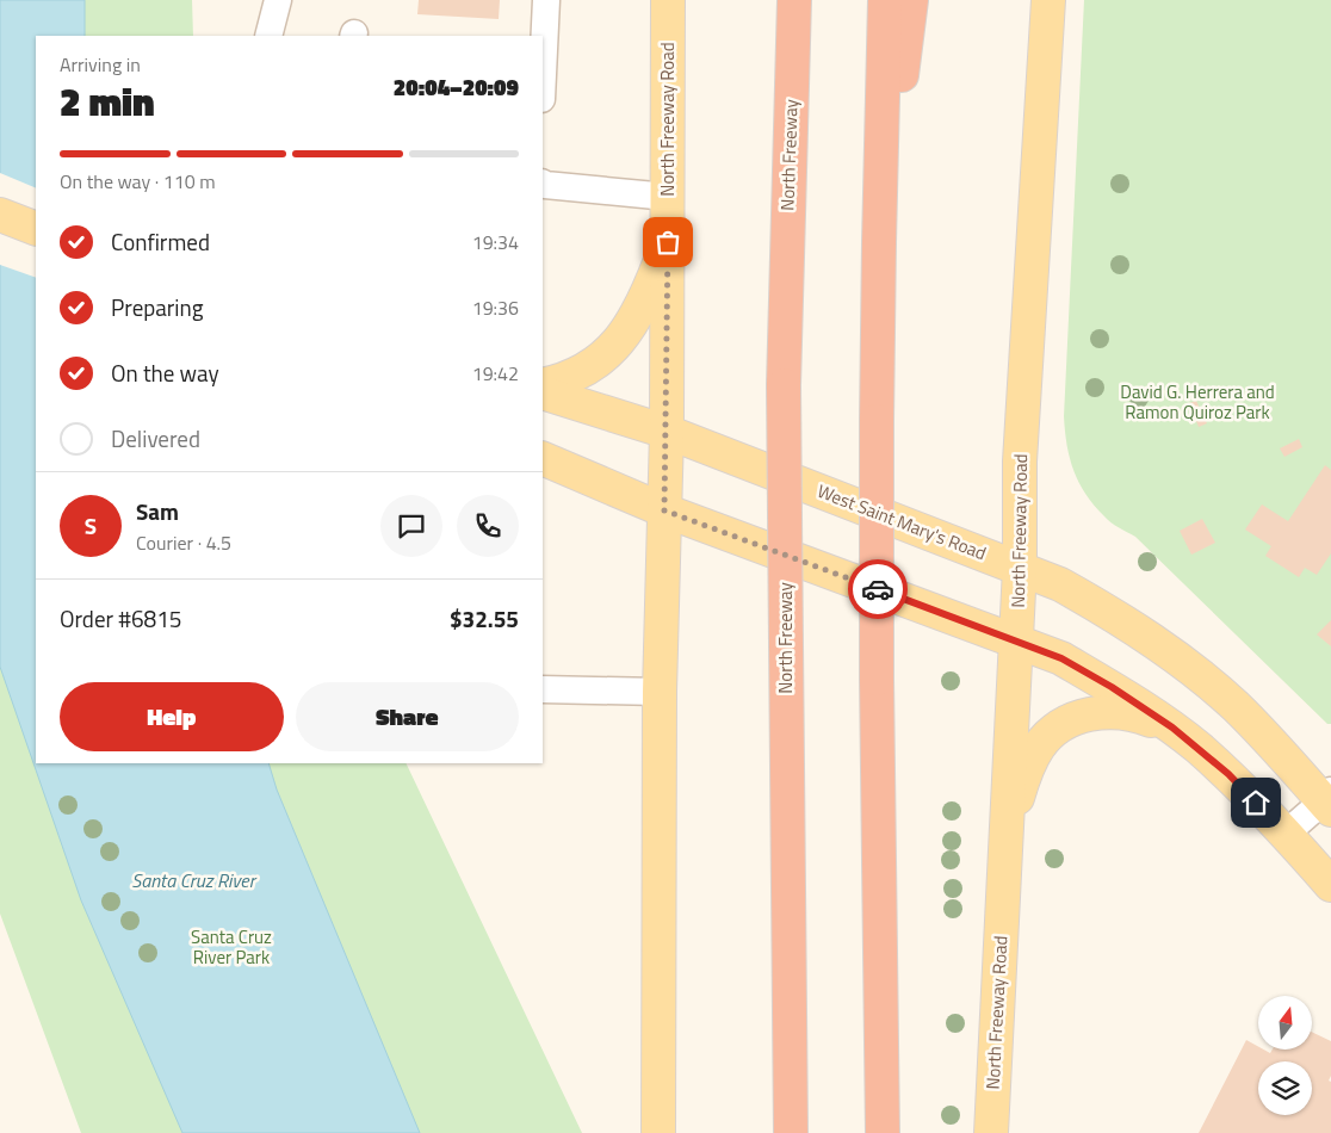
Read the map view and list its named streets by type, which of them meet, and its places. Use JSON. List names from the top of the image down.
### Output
{
  "streets": {
    "highway": ["North Freeway"],
    "main road": ["North Freeway Road", "West Saint Mary's Road"]
  },
  "crossings": [
    ["North Freeway Road", "West Saint Mary's Road"]
  ],
  "water": ["Santa Cruz River"],
  "parks": ["David G. Herrera and Ramon Quiroz Park", "Santa Cruz River Park"],
  "north": "top",
  "page": {
    "heading": ["2 min", "Arriving in", "20:04–20:09"],
    "panel": [
      "Sam",
      "Courier · 4.5",
      "Order #6815",
      "$32.55"
    ],
    "bar": "On the way · 110 m",
    "list": [
      ["Confirmed", "19:34"],
      ["Preparing", "19:36"],
      ["On the way", "19:42"],
      "Delivered"
    ],
    "round": "S",
    "buttons": ["Help", "Share"]
  }
}
